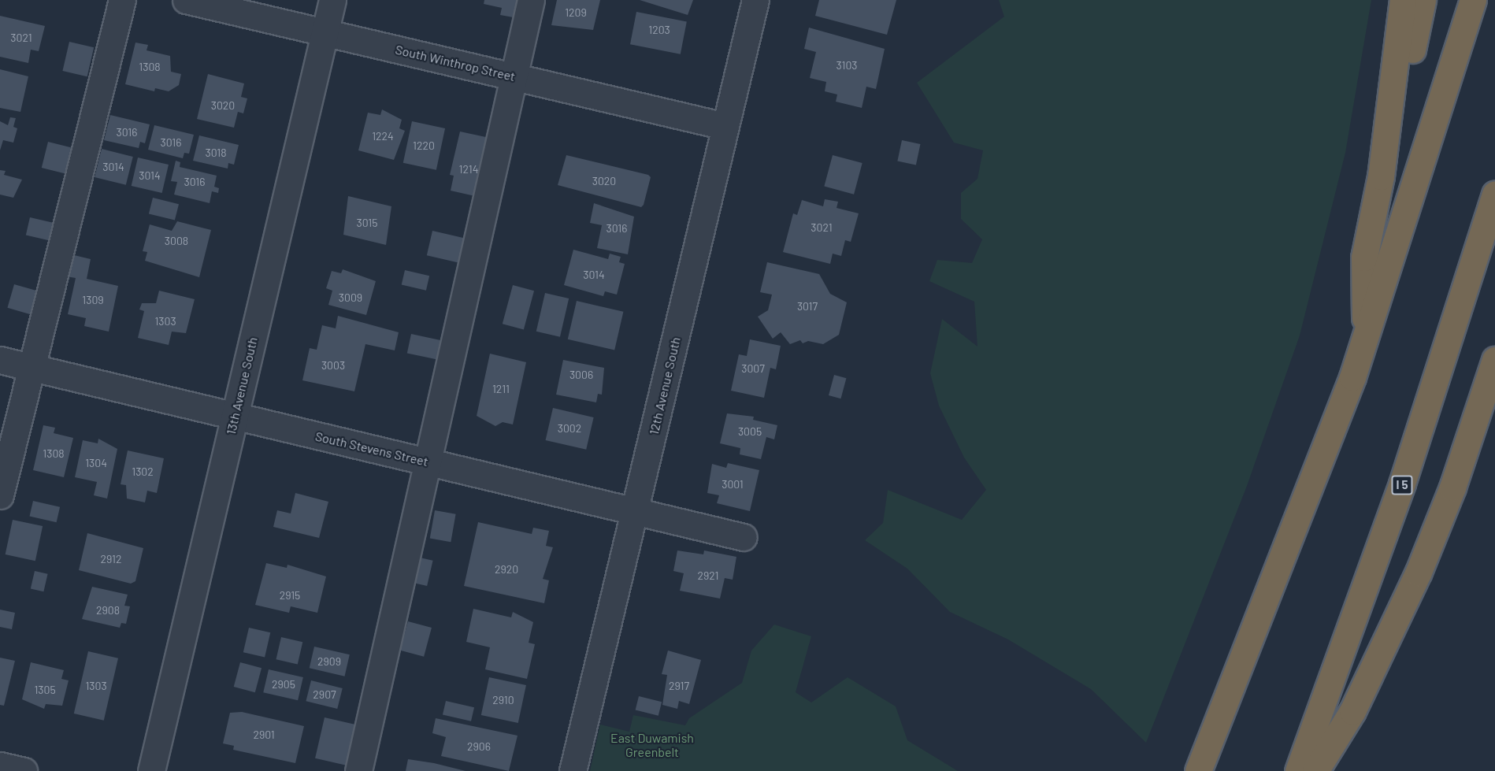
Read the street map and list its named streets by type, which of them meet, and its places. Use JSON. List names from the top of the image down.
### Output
{
  "streets": {
    "highway": ["I 5"],
    "street": [
      "South Winthrop Street",
      "13th Avenue South",
      "12th Avenue South",
      "South Stevens Street"
    ]
  },
  "crossings": [
    ["South Winthrop Street", "13th Avenue South"],
    ["South Winthrop Street", "12th Avenue South"],
    ["13th Avenue South", "South Stevens Street"],
    ["12th Avenue South", "South Stevens Street"]
  ],
  "parks": ["East Duwamish Greenbelt"],
  "house_numbers": [
    "1209",
    "1203",
    "3021",
    "3103",
    "1308",
    "3020",
    "3016",
    "1224",
    "3016",
    "1220",
    "3018",
    "3014",
    "1214",
    "3014",
    "3020",
    "3016",
    "3015",
    "3021",
    "3016",
    "3008",
    "3014",
    "3009",
    "1309",
    "3017",
    "1303",
    "3003",
    "3007",
    "3006",
    "1211",
    "3002",
    "3005",
    "1308",
    "1304",
    "1302",
    "3001",
    "2912",
    "2920",
    "2921",
    "2915",
    "2908",
    "2909",
    "2905",
    "1303",
    "2917",
    "1305",
    "2907",
    "2910",
    "2901",
    "2906"
  ]
}
